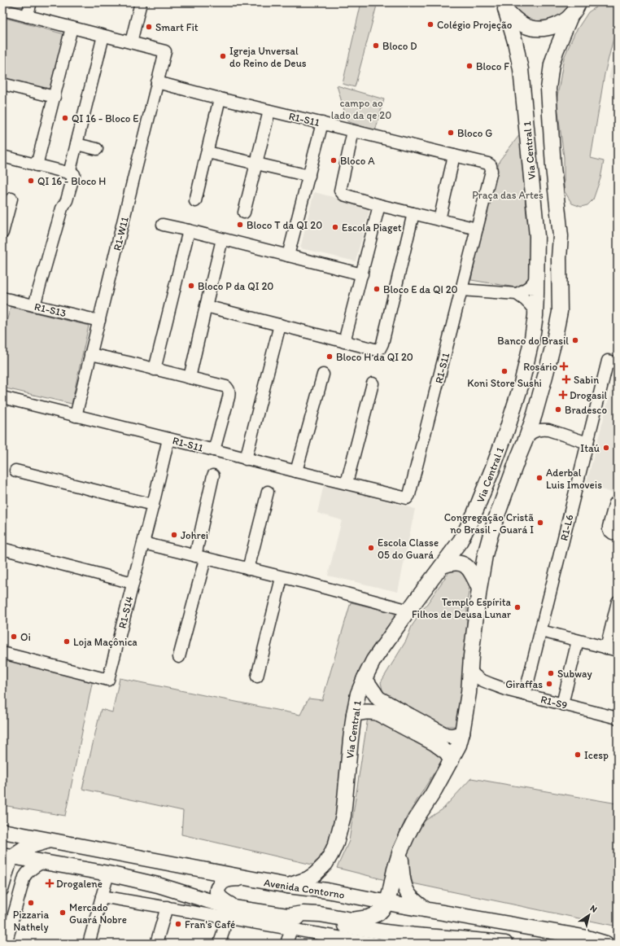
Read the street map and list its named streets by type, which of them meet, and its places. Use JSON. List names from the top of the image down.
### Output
{
  "streets": {
    "main road": ["Via Central 1", "Avenida Contorno"],
    "street": [
      "R1-S11",
      "R1-W11",
      "R1-S13",
      "R1-L6",
      "R1-S14",
      "R1-S9"
    ]
  },
  "crossings": [
    ["R1-S11", "R1-W11"],
    ["R1-S11", "R1-S14"],
    ["Via Central 1", "R1-S9"],
    ["Via Central 1", "Avenida Contorno"],
    ["R1-W11", "R1-S13"],
    ["R1-L6", "R1-S9"]
  ],
  "parks": ["campo ao lado da qe 20", "Praça das Artes"],
  "places": {
    "other": [
      "Colégio Projeção",
      "Smart Fit",
      "Bloco D",
      "Igreja Unversal do Reino de Deus",
      "Bloco F",
      "QI 16 - Bloco E",
      "Bloco G",
      "Bloco A",
      "QI 16 - Bloco H",
      "Bloco T da QI 20",
      "Escola Piaget",
      "Bloco P da QI 20",
      "Bloco E da QI 20",
      "Banco do Brasil",
      "Bloco H da QI 20",
      "Koni Store Sushi",
      "Bradesco",
      "Itaú",
      "Aderbal Luis Imoveis",
      "Congregação Cristã no Brasil - Guará I",
      "Johrei",
      "Escola Classe 05 do Guará",
      "Templo Espírita Filhos de Deusa Lunar",
      "Oi",
      "Loja Maçônica",
      "Subway",
      "Giraffas",
      "Icesp",
      "Pizzaria Nathely",
      "Mercado Guará Nobre",
      "Fran's Café"
    ],
    "health": [
      "Rosário",
      "Sabin",
      "Drogasil",
      "Drogalene"
    ]
  },
  "north": "top right"
}
